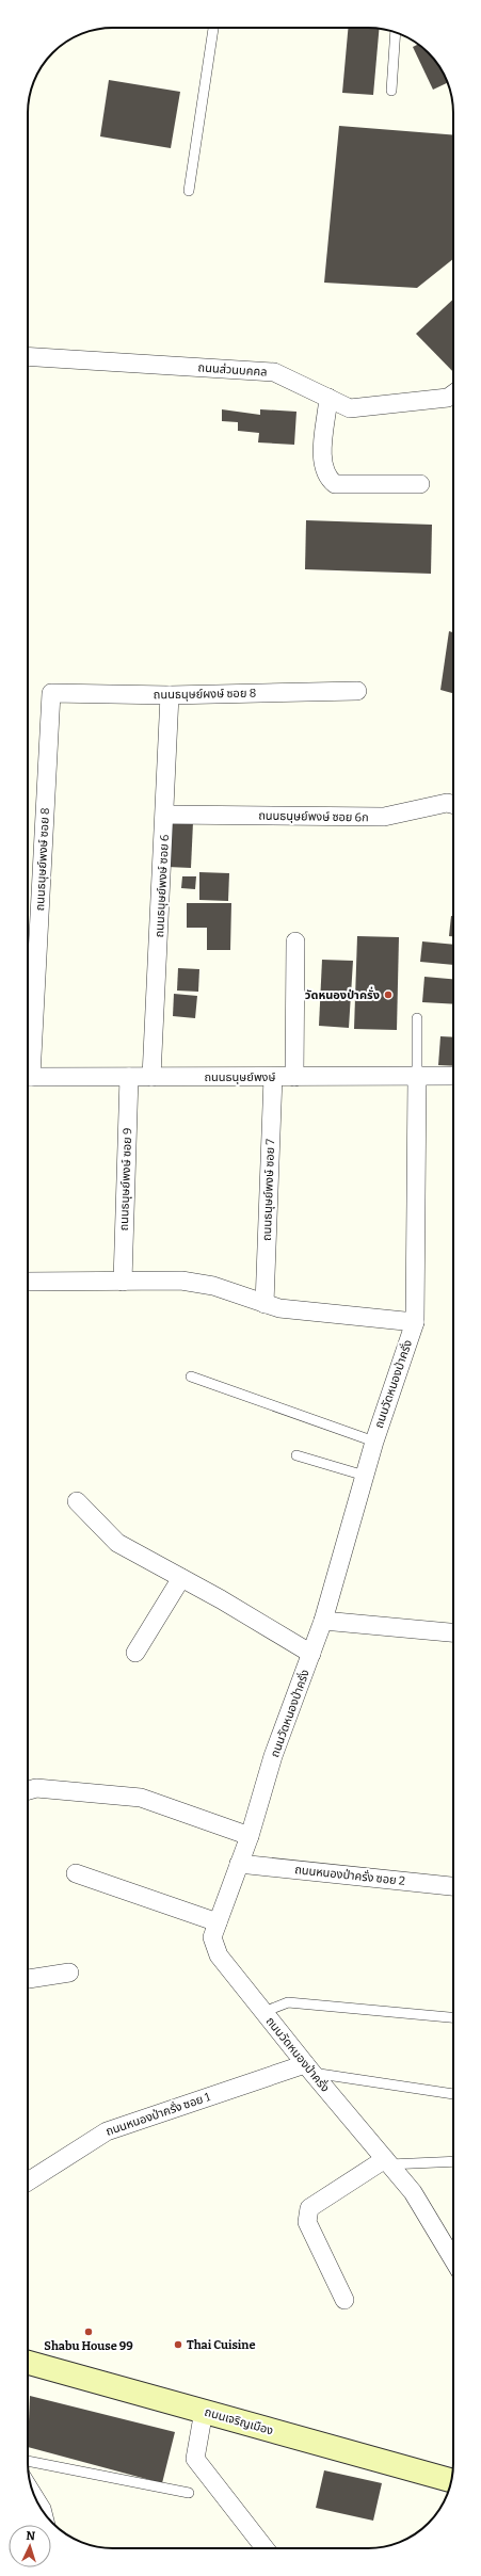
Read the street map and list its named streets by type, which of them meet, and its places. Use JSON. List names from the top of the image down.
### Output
{
  "streets": {
    "main road": ["ถนนเจริญเมือง"],
    "street": [
      "ถนนส่วนบคคล",
      "ถนนธนุษย์ผงษ์ ซอย 8",
      "ถนนธนุษย์พงษ์ ซอย 6ก",
      "ถนนธนุษย์พงษ์ ซอย 8",
      "ถนนธนุษย์พงษ์ ซอย 6",
      "ถนนธนุษย์พงษ์",
      "ถนนธนุษย์พงษ์ ซอย 9",
      "ถนนธนุษย์พงษ์ ซอย 7",
      "ถนนวัดหนองป่าครั่ง",
      "ถนนหนองป่าครั่ง ซอย 2",
      "ถนนหนองป่าครั่ง ซอย 1"
    ]
  },
  "crossings": [
    ["ถนนธนุษย์ผงษ์ ซอย 8", "ถนนธนุษย์พงษ์ ซอย 8"],
    ["ถนนธนุษย์ผงษ์ ซอย 8", "ถนนธนุษย์พงษ์ ซอย 6"],
    ["ถนนธนุษย์พงษ์ ซอย 6ก", "ถนนธนุษย์พงษ์ ซอย 6"],
    ["ถนนธนุษย์พงษ์ ซอย 6", "ถนนธนุษย์พงษ์"],
    ["ถนนธนุษย์พงษ์", "ถนนธนุษย์พงษ์ ซอย 9"],
    ["ถนนธนุษย์พงษ์", "ถนนธนุษย์พงษ์ ซอย 7"],
    ["ถนนธนุษย์พงษ์", "ถนนวัดหนองป่าครั่ง"],
    ["ถนนวัดหนองป่าครั่ง", "ถนนหนองป่าครั่ง ซอย 2"],
    ["ถนนวัดหนองป่าครั่ง", "ถนนหนองป่าครั่ง ซอย 1"]
  ],
  "places": ["วัดหนองป่าครั่ง", "Shabu House 99", "Thai Cuisine"],
  "north": "top"
}
